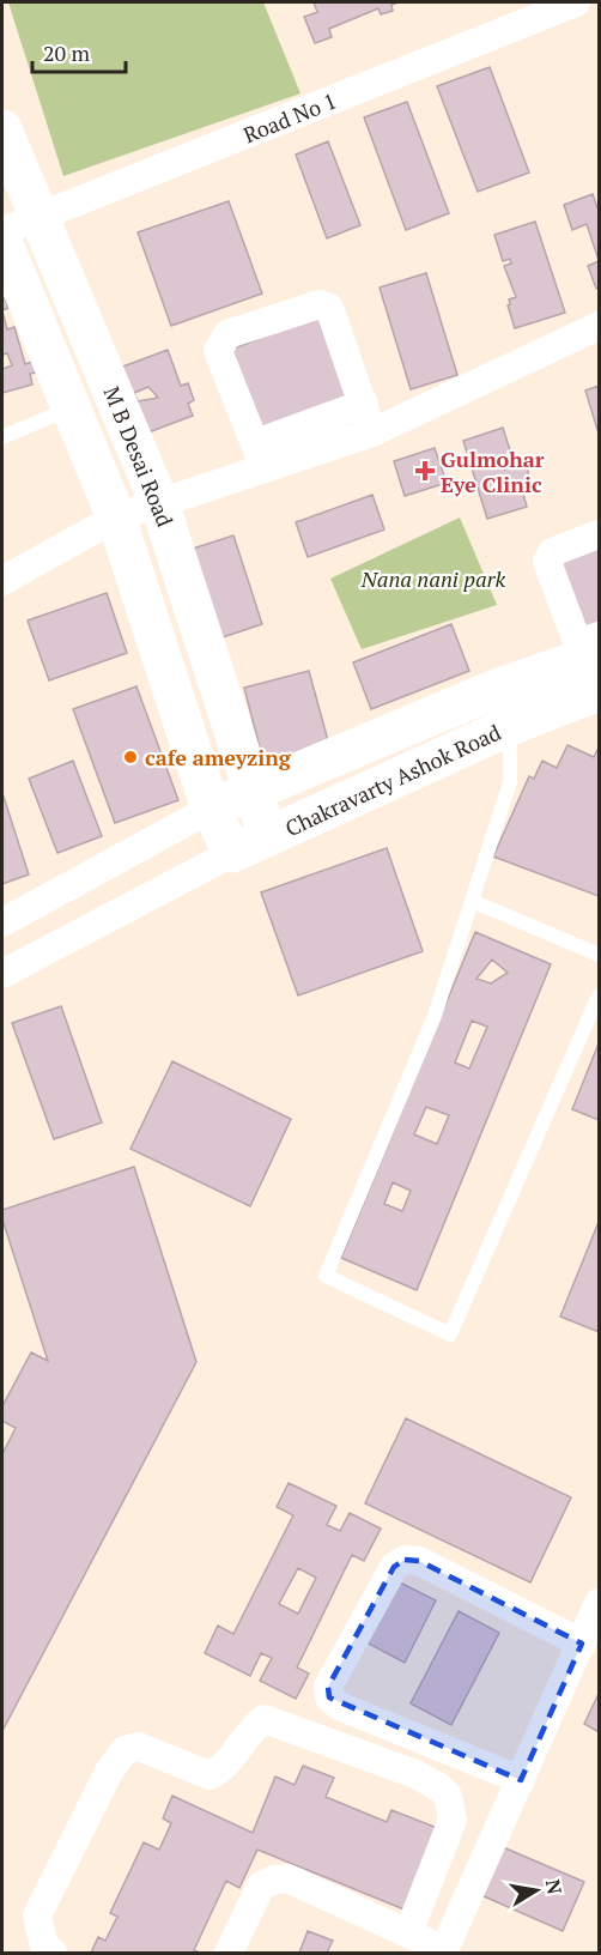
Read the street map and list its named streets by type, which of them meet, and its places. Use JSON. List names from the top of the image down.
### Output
{
  "streets": {
    "main road": ["M B Desai Road", "Chakravarty Ashok Road"],
    "street": ["Road No 1"]
  },
  "crossings": [
    ["Road No 1", "M B Desai Road"],
    ["M B Desai Road", "Chakravarty Ashok Road"]
  ],
  "parks": ["Nana nani park"],
  "places": {
    "health": ["Gulmohar Eye Clinic"],
    "other": ["cafe ameyzing"]
  },
  "scale_bar": "20 m",
  "north": "right"
}
